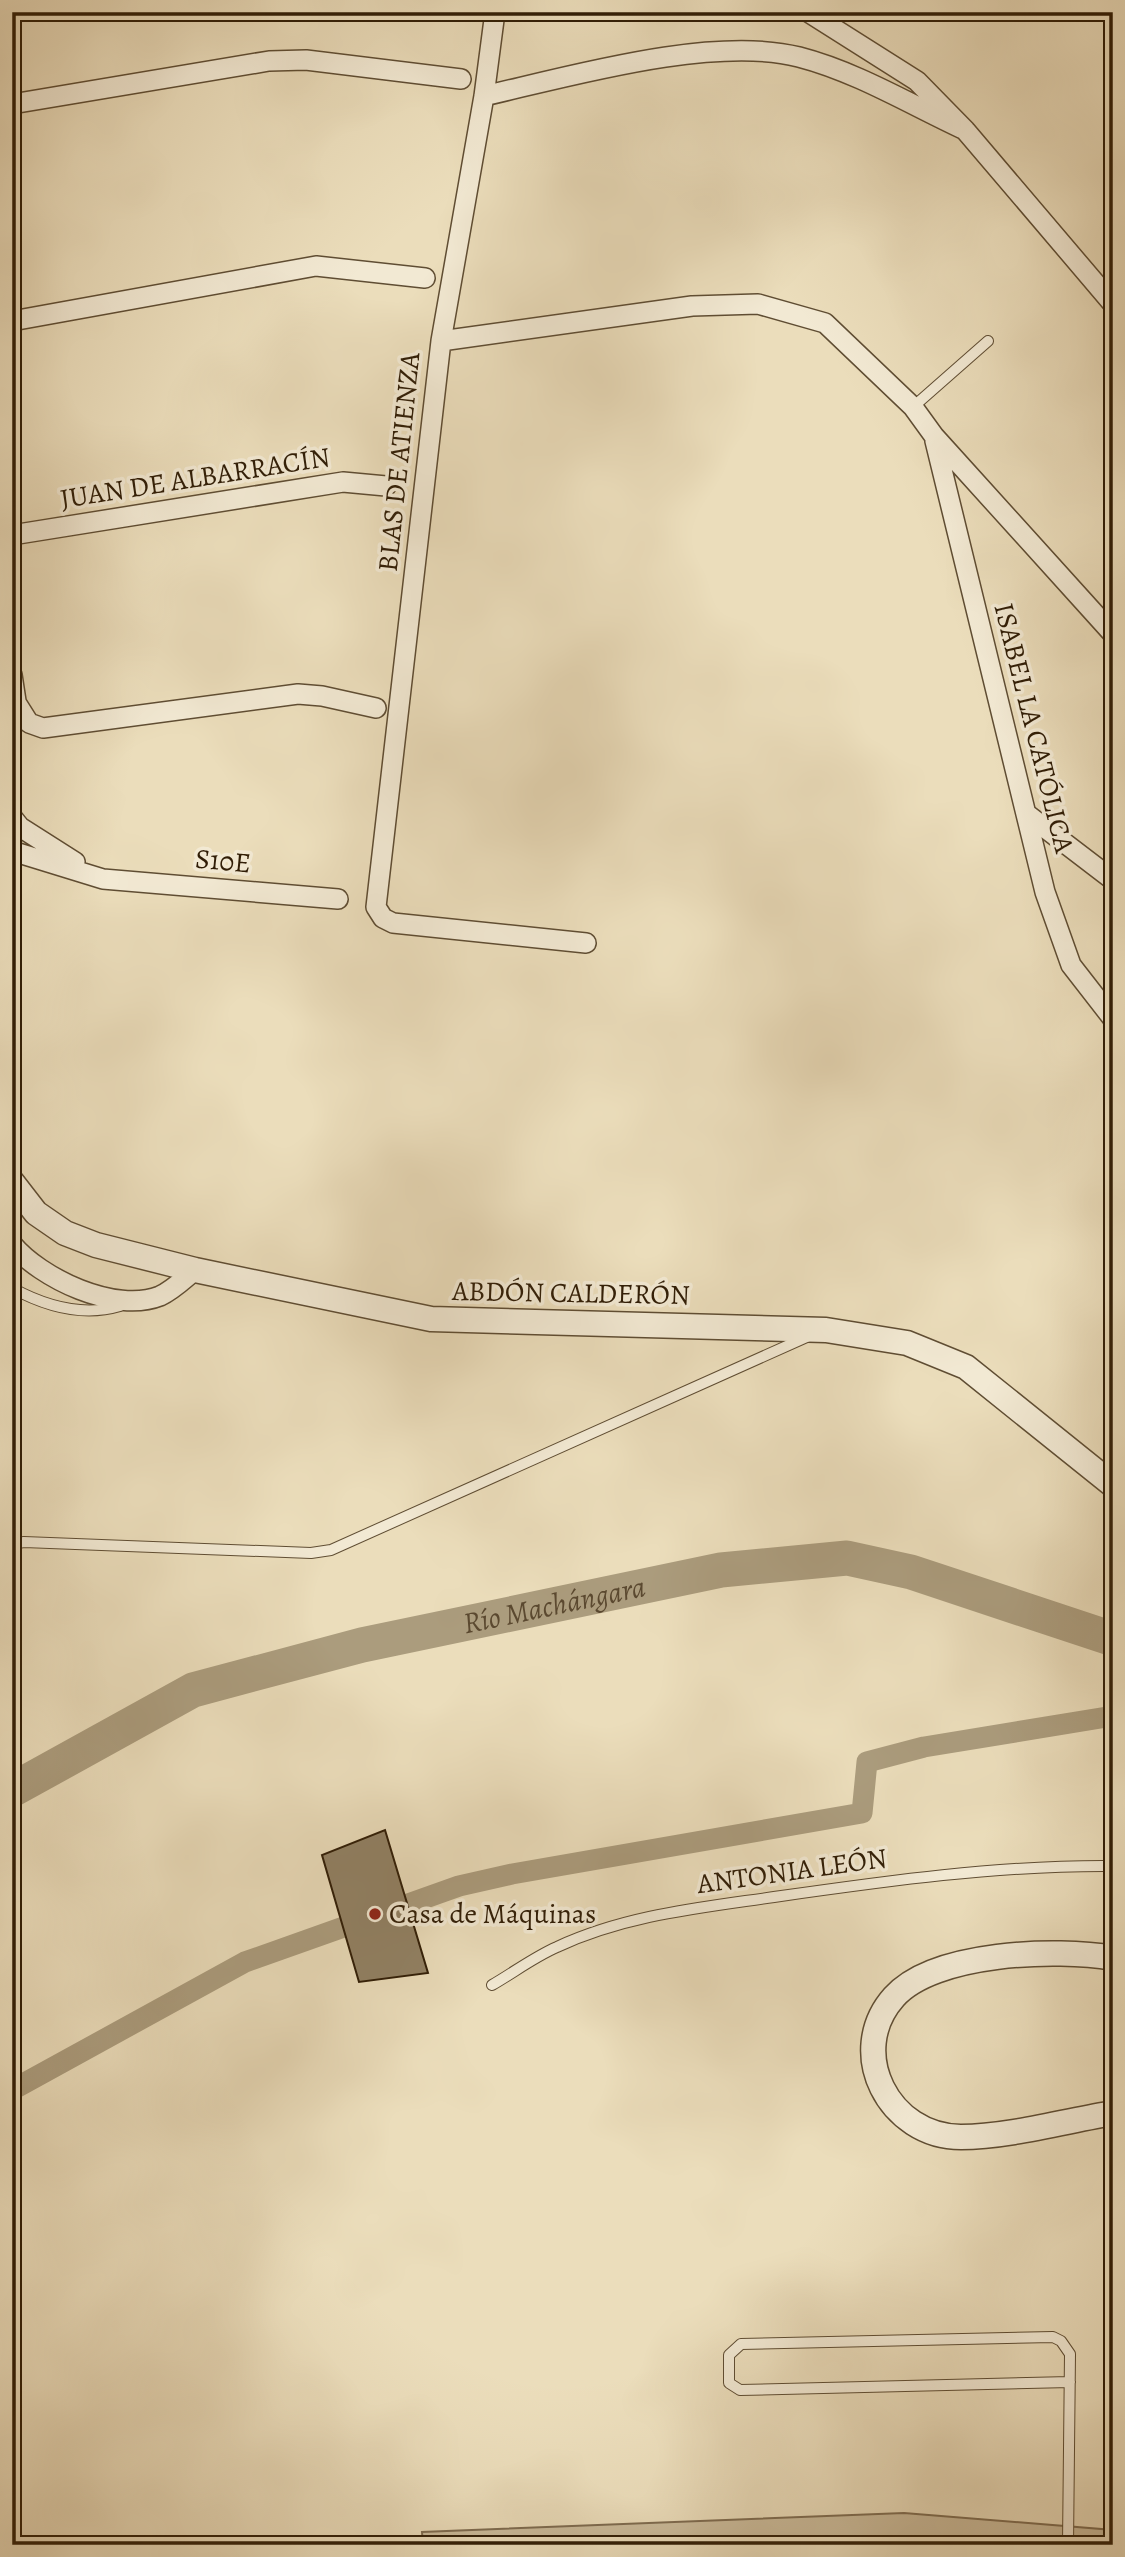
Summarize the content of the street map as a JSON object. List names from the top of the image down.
{
  "streets": {
    "street": [
      "BLAS DE ATIENZA",
      "JUAN DE ALBARRACÍN",
      "ISABEL LA CATÓLICA",
      "S10E",
      "ABDÓN CALDERÓN"
    ],
    "lane": ["ANTONIA LEÓN"]
  },
  "water": ["Río Machángara"],
  "places": ["Casa de Máquinas"]
}
